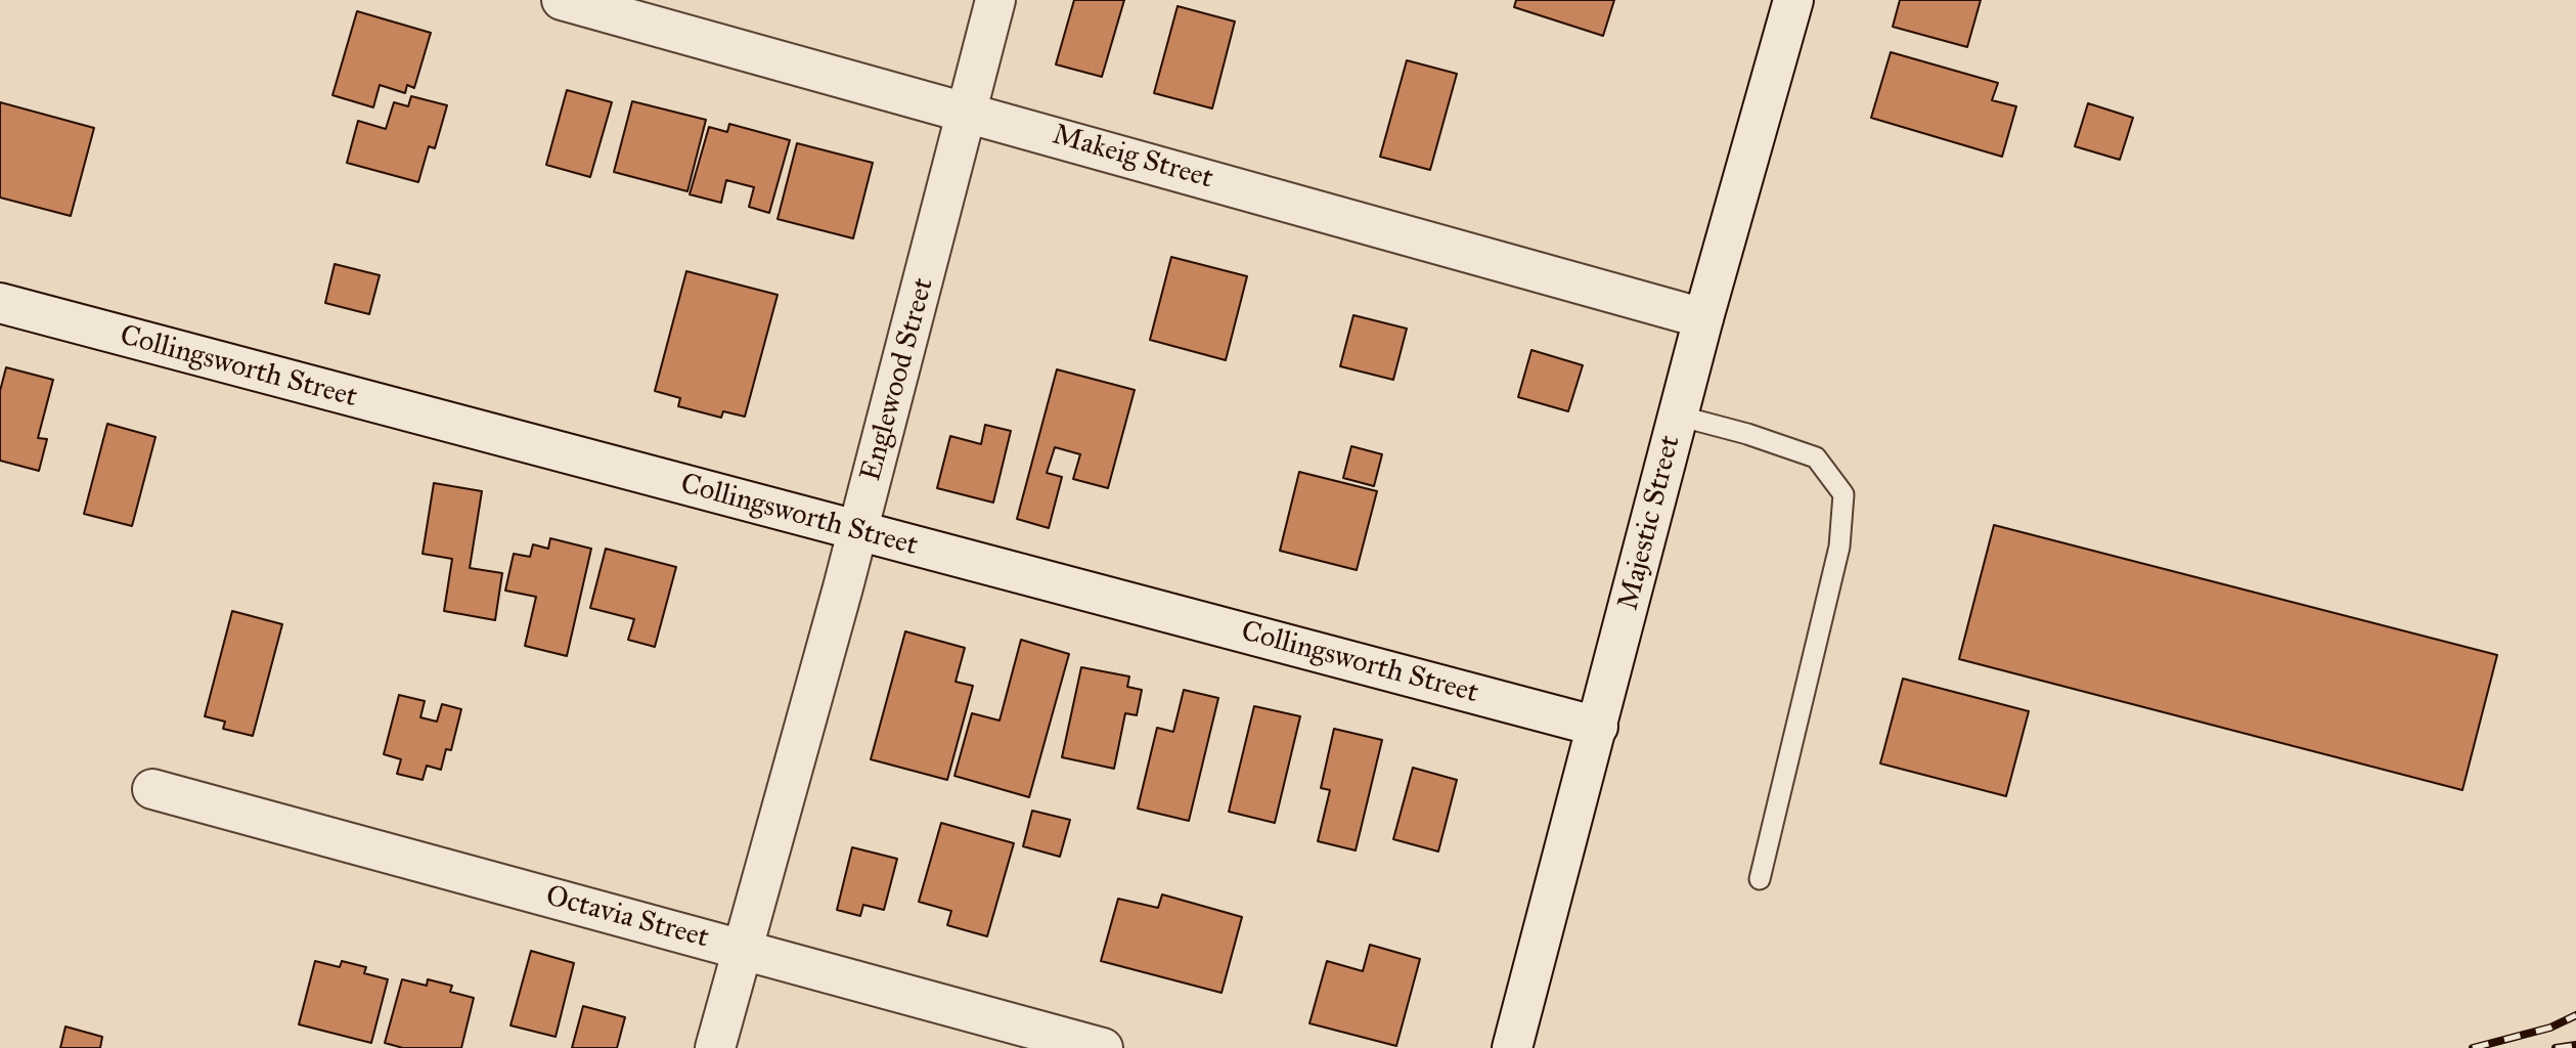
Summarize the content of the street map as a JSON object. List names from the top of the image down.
{
  "streets": {
    "street": [
      "Makeig Street",
      "Collingsworth Street",
      "Englewood Street",
      "Majestic Street",
      "Octavia Street"
    ]
  },
  "crossings": [
    ["Makeig Street", "Englewood Street"],
    ["Makeig Street", "Majestic Street"],
    ["Collingsworth Street", "Englewood Street"],
    ["Collingsworth Street", "Majestic Street"],
    ["Englewood Street", "Octavia Street"]
  ]
}
